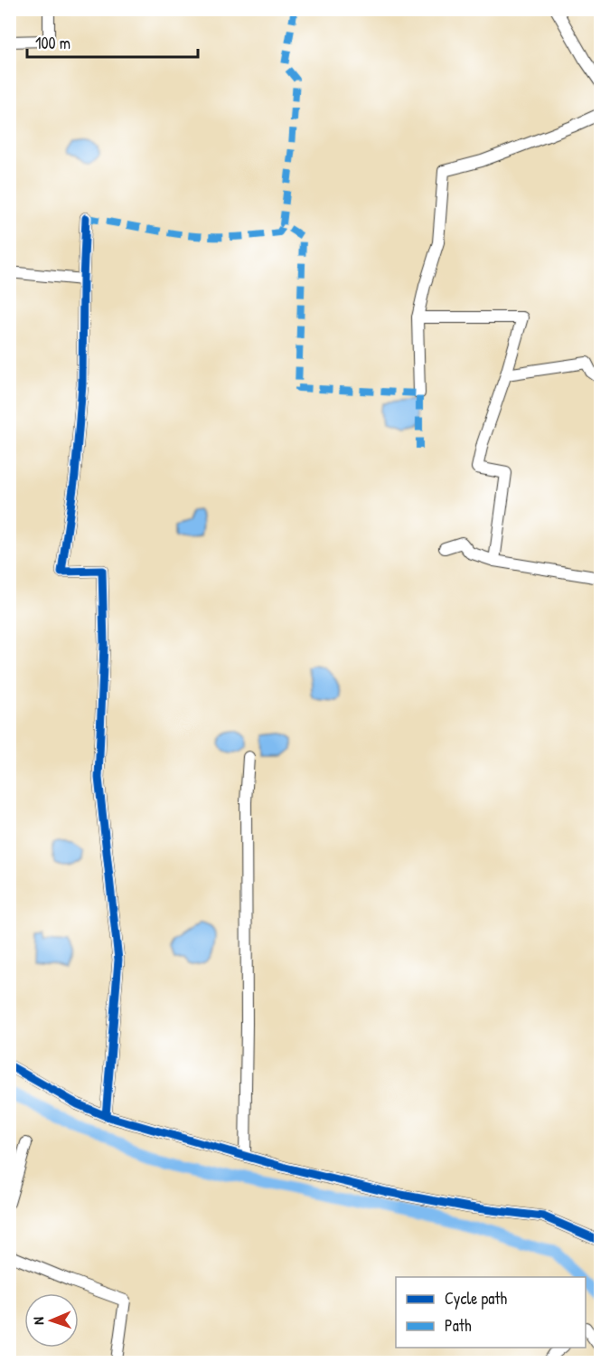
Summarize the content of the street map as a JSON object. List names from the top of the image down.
{
  "legend": ["Cycle path", "Path"],
  "scale_bar": "100 m",
  "north": "left"
}
